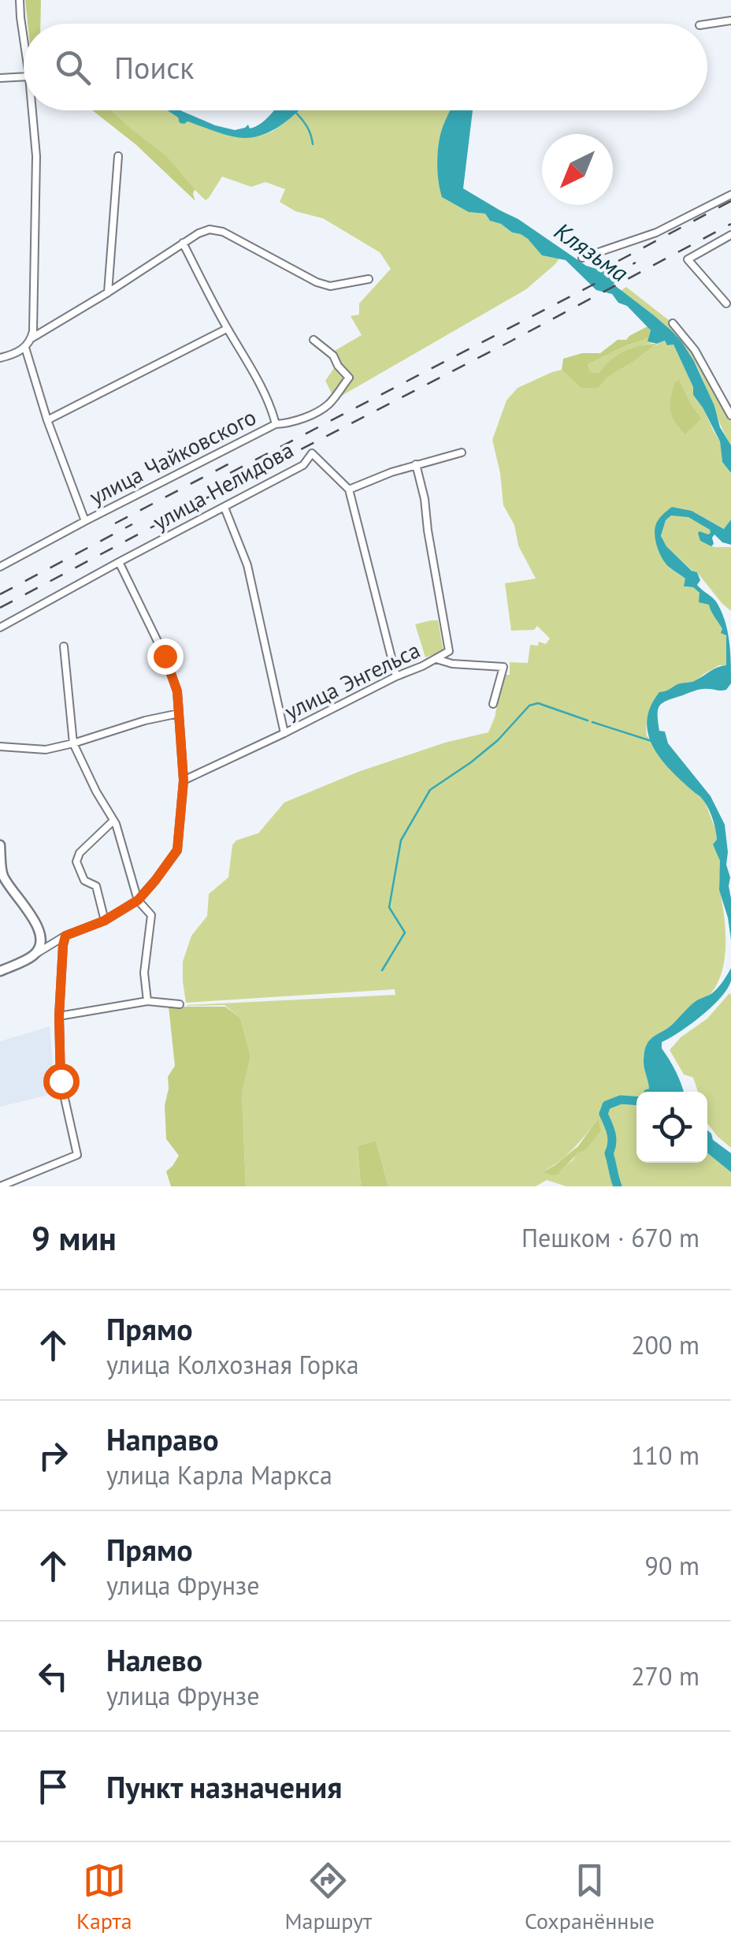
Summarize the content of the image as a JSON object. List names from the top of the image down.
{
  "streets": {
    "street": ["улица Чайковского", "улица Нелидова", "улица Энгельса"]
  },
  "water": ["Клязьма"],
  "north": "bottom left",
  "page": {
    "search": "Поиск",
    "heading": ["9 мин", "Пешком · 670 m"],
    "list": [
      ["Прямо", "улица Колхозная Горка", "200 m"],
      ["Направо", "улица Карла Маркса", "110 m"],
      ["Прямо", "улица Фрунзе", "90 m"],
      ["Налево", "улица Фрунзе", "270 m"],
      "Пункт назначения"
    ],
    "nav": ["Карта", "Маршрут", "Сохранённые"]
  }
}
